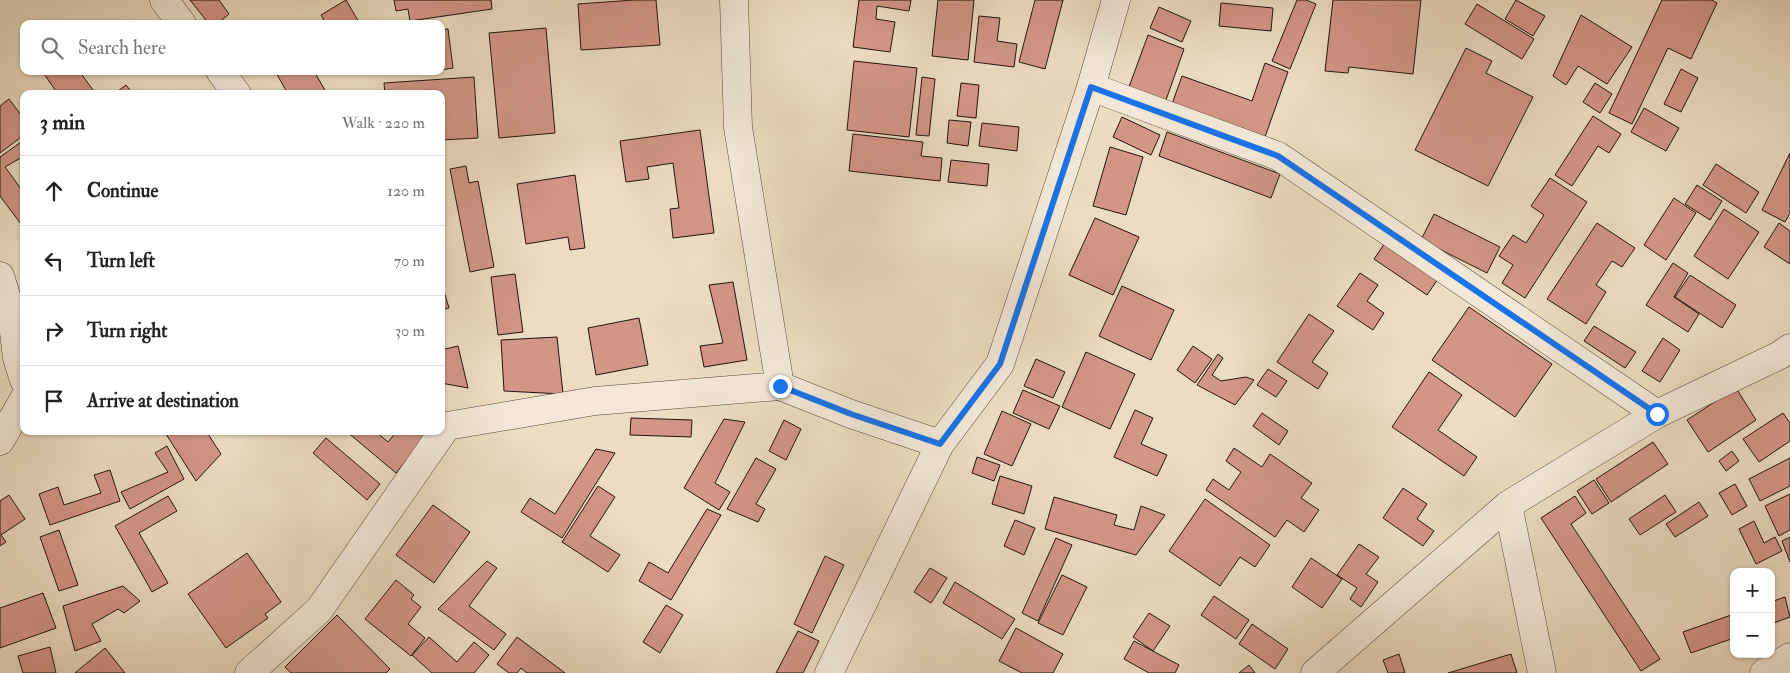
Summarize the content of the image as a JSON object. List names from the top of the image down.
{
  "page": {
    "search": "Search here",
    "heading": ["3 min", "Walk · 220 m"],
    "list": [
      ["Continue", "120 m"],
      ["Turn left", "70 m"],
      ["Turn right", "30 m"],
      "Arrive at destination"
    ],
    "map_buttons": ["+", "−"]
  }
}
